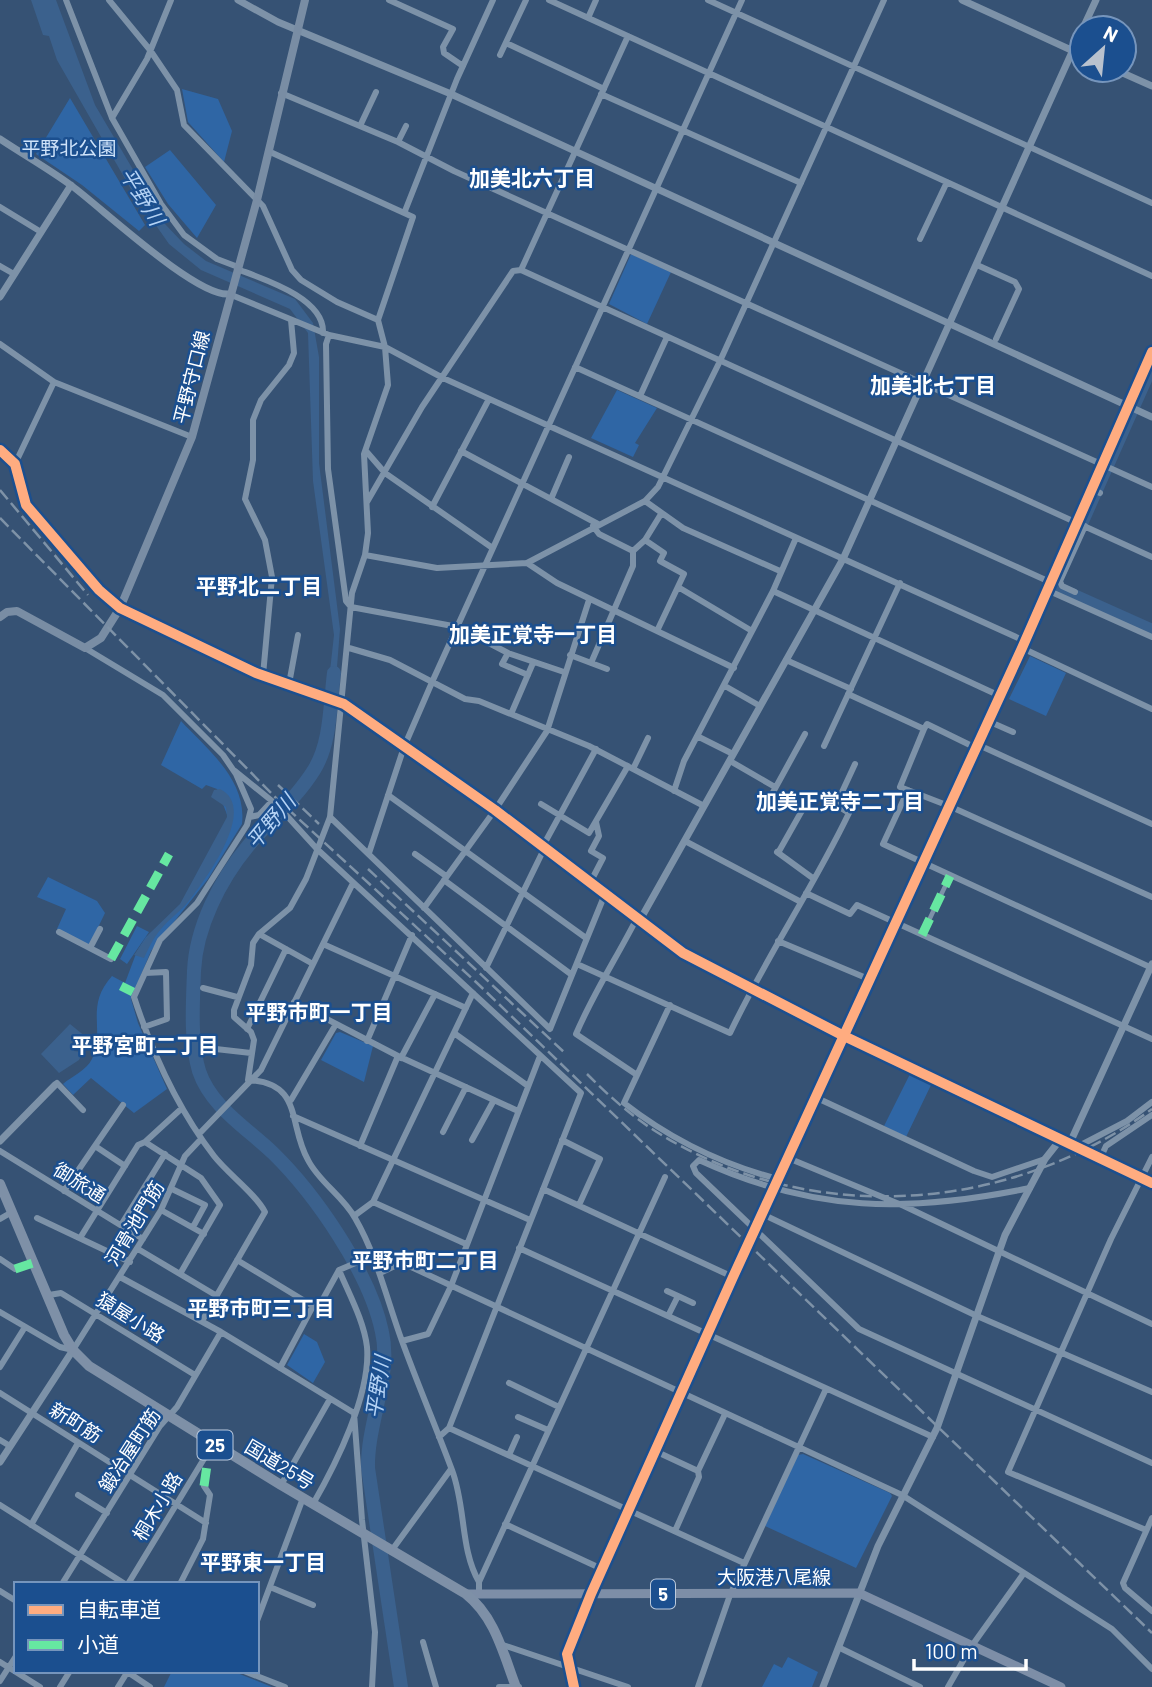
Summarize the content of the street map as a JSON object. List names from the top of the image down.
{
  "streets": {
    "highway": ["25", "国道25号"],
    "main road": ["平野守口線", "大阪港八尾線", "5"],
    "street": [
      "御旅通",
      "河骨池門筋",
      "猿屋小路",
      "新町筋",
      "鍛冶屋町筋",
      "桐木小路"
    ]
  },
  "crossings": [
    ["御旅通", "河骨池門筋"],
    ["河骨池門筋", "猿屋小路"],
    ["河骨池門筋", "国道25号"],
    ["猿屋小路", "鍛冶屋町筋"],
    ["猿屋小路", "国道25号"],
    ["新町筋", "鍛冶屋町筋"],
    ["新町筋", "桐木小路"],
    ["鍛冶屋町筋", "国道25号"],
    ["国道25号", "桐木小路"],
    ["国道25号", "大阪港八尾線"]
  ],
  "districts": [
    "加美北六丁目",
    "加美北七丁目",
    "平野北二丁目",
    "加美正覚寺一丁目",
    "加美正覚寺二丁目",
    "平野市町一丁目",
    "平野宮町二丁目",
    "平野市町二丁目",
    "平野市町三丁目",
    "平野東一丁目"
  ],
  "water": ["平野川"],
  "parks": ["平野北公園"],
  "legend": ["自転車道", "小道"],
  "scale_bar": "100 m",
  "north": "top right"
}
